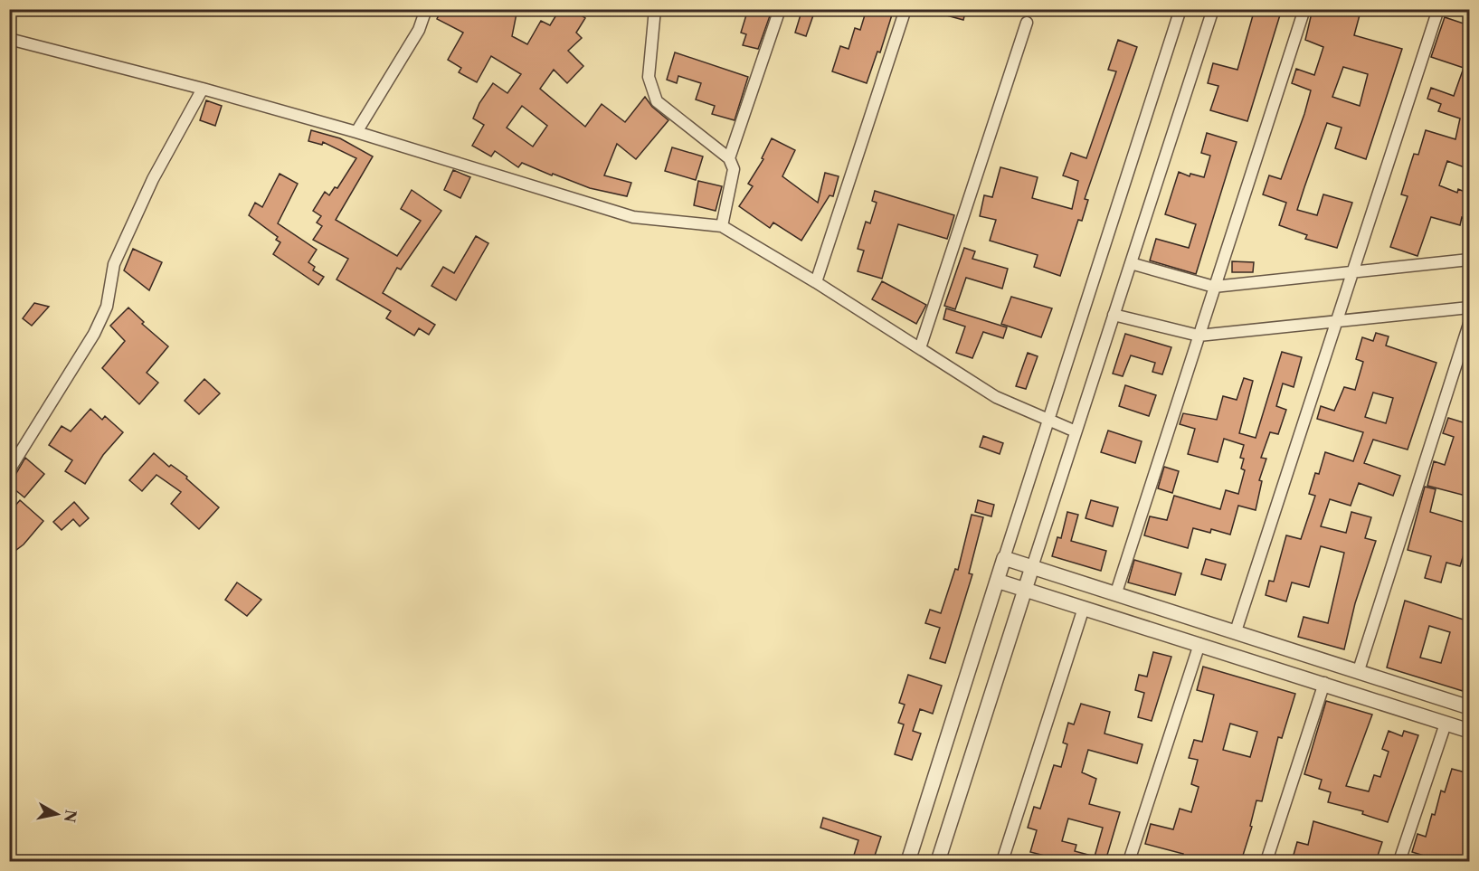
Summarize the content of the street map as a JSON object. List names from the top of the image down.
{
  "north": "right"
}
